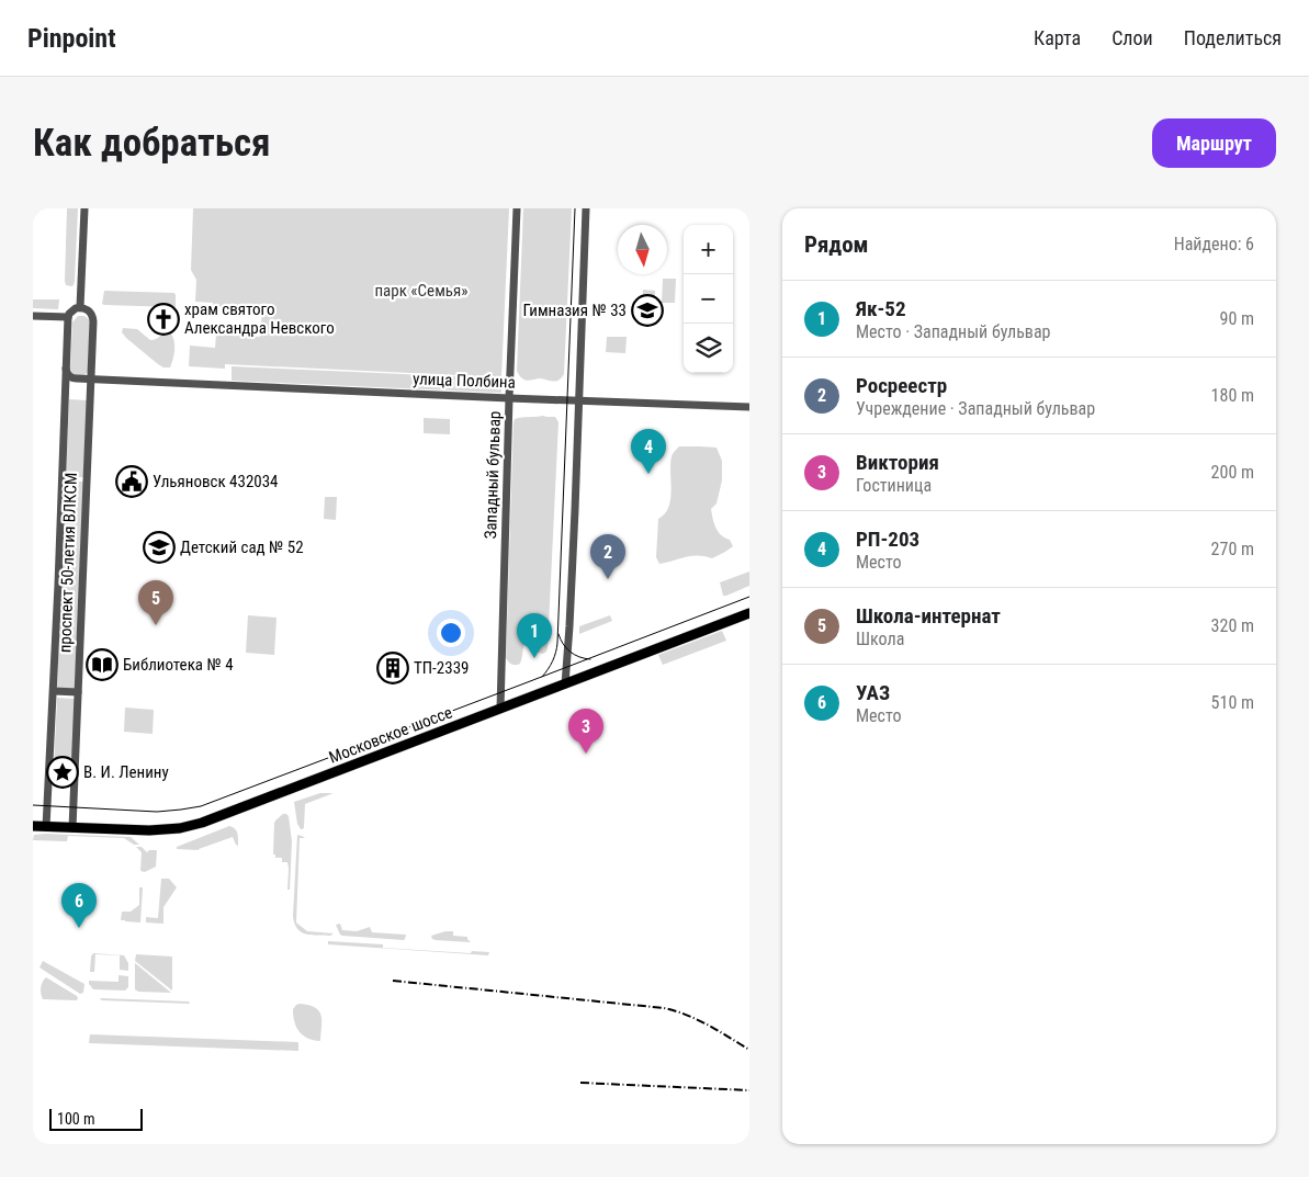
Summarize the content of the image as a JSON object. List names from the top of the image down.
{
  "streets": {
    "main road": ["Московское шоссе"],
    "street": ["улица Полбина", "Западный бульвар", "проспект 50-летия ВЛКСМ"]
  },
  "crossings": [
    ["улица Полбина", "Западный бульвар"],
    ["улица Полбина", "проспект 50-летия ВЛКСМ"],
    ["Западный бульвар", "Московское шоссе"],
    ["проспект 50-летия ВЛКСМ", "Московское шоссе"]
  ],
  "parks": ["парк «Семья»"],
  "places": {
    "school or university": ["Гимназия № 33", "Детский сад № 52"],
    "church": ["храм святого Александра Невского"],
    "public building": ["Ульяновск 432034"],
    "library": ["Библиотека № 4"],
    "building": ["ТП-2339"],
    "place": ["В. И. Ленину"]
  },
  "scale_bar": "100 m",
  "north": "bottom",
  "page": {
    "header": "Pinpoint",
    "nav": ["Карта", "Слои", "Поделиться"],
    "buttons": "Маршрут",
    "title": "Как добраться",
    "heading": ["Рядом", "Найдено: 6"],
    "map_buttons": ["+", "−"],
    "list": [
      {
        "mark": "1",
        "name": "Як-52",
        "note": "Место · Западный бульвар",
        "value": "90 m"
      },
      {
        "mark": "2",
        "name": "Росреестр",
        "note": "Учреждение · Западный бульвар",
        "value": "180 m"
      },
      {
        "mark": "3",
        "name": "Виктория",
        "note": "Гостиница",
        "value": "200 m"
      },
      {
        "mark": "4",
        "name": "РП-203",
        "note": "Место",
        "value": "270 m"
      },
      {
        "mark": "5",
        "name": "Школа-интернат",
        "note": "Школа",
        "value": "320 m"
      },
      {
        "mark": "6",
        "name": "УАЗ",
        "note": "Место",
        "value": "510 m"
      }
    ],
    "pins": [
      "4",
      "2",
      "5",
      "1",
      "3",
      "6"
    ],
    "scale": "100 m"
  }
}
